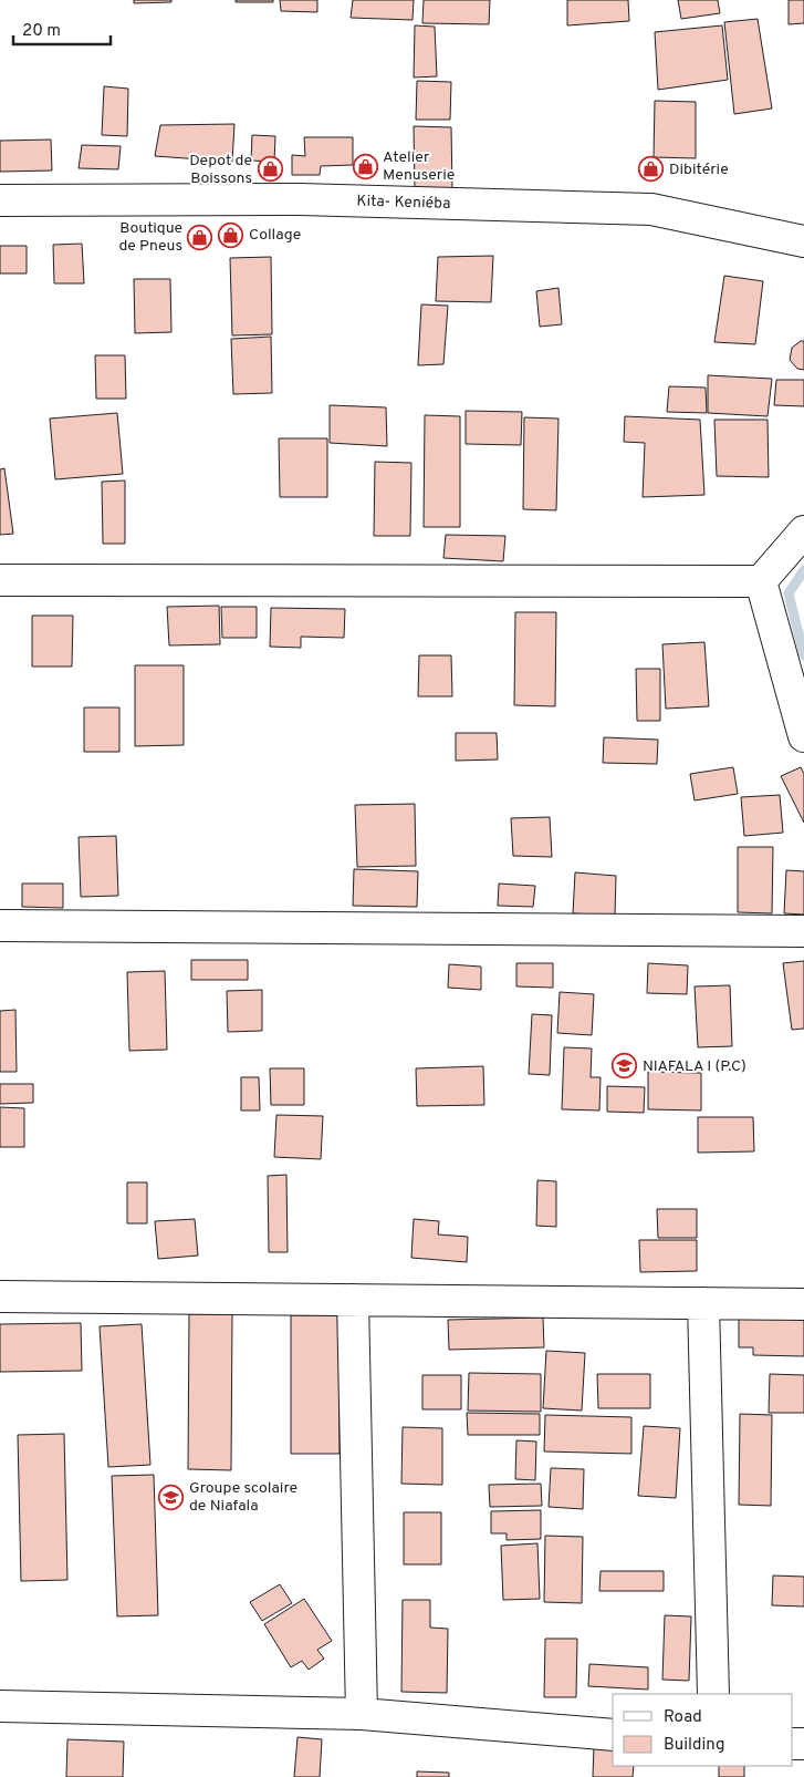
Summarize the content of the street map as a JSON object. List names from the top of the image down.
{
  "streets": {
    "street": ["Kita- Keniéba"]
  },
  "places": {
    "shop": [
      "Atelier Menuserie",
      "Depot de Boissons",
      "Dibitérie",
      "Collage",
      "Boutique de Pneus"
    ],
    "school or university": ["NIAFALA I (P.C)", "Groupe scolaire de Niafala"]
  },
  "legend": ["Road", "Building"],
  "scale_bar": "20 m"
}
